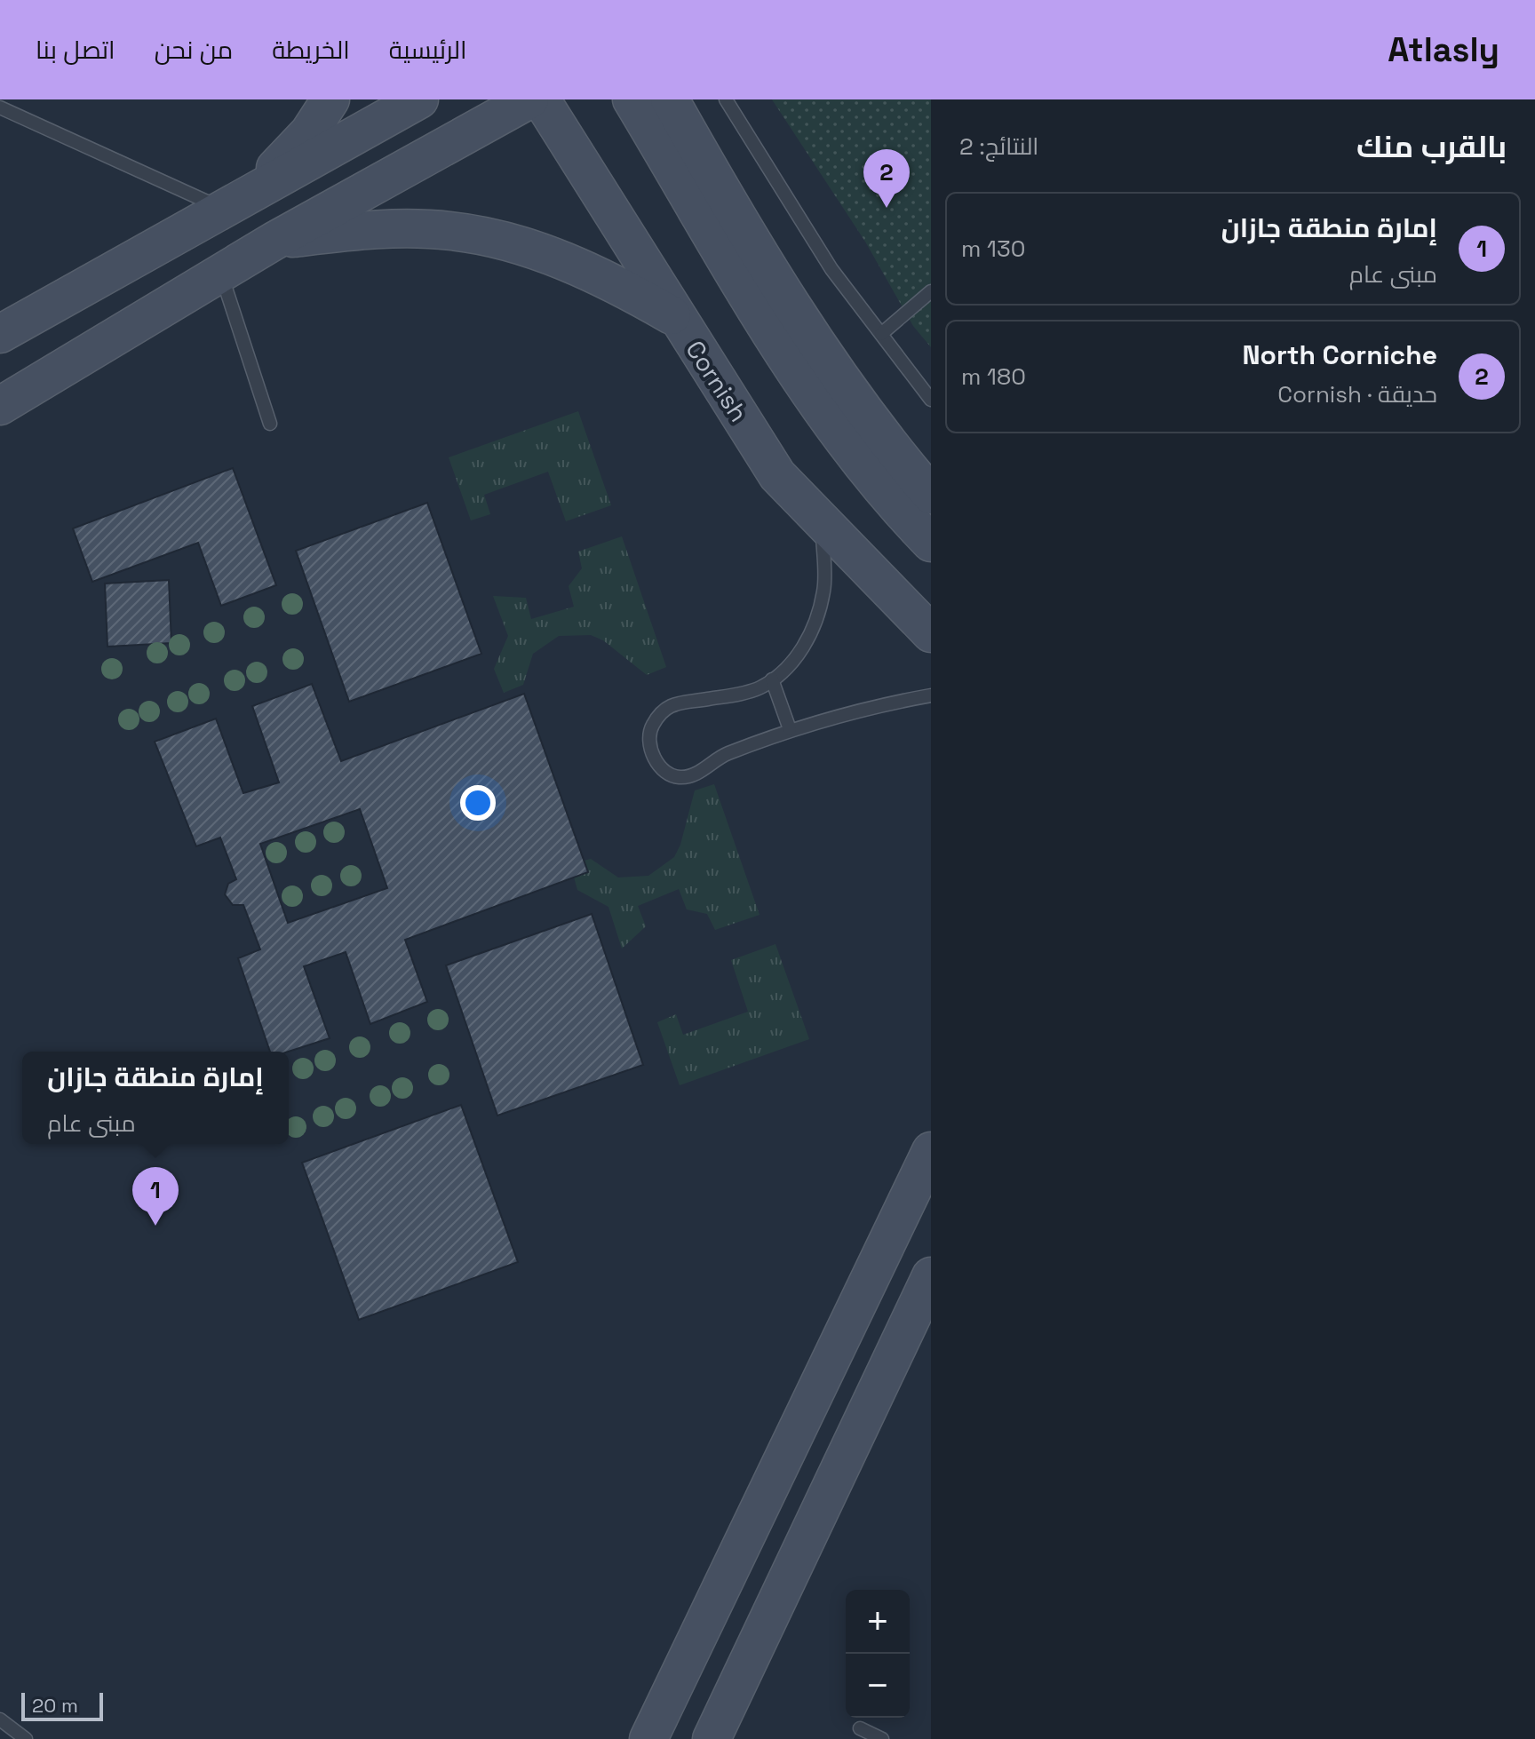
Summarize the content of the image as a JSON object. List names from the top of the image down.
{
  "streets": {
    "main road": ["Cornish"]
  },
  "scale_bar": "20 m",
  "page": {
    "header": "Atlasly",
    "nav": [
      "الرئيسية",
      "الخريطة",
      "من نحن",
      "اتصل بنا"
    ],
    "heading": ["بالقرب منك", "النتائج: 2"],
    "pins": ["2", "1"],
    "list": [
      {
        "mark": "1",
        "name": "إمارة منطقة جازان",
        "note": "مبنى عام",
        "value": "130 m"
      },
      {
        "mark": "2",
        "name": "North Corniche",
        "note": "حديقة · Cornish",
        "value": "180 m"
      }
    ],
    "popup": ["إمارة منطقة جازان", "مبنى عام"],
    "map_buttons": ["+", "−"],
    "scale": "20 m"
  }
}
